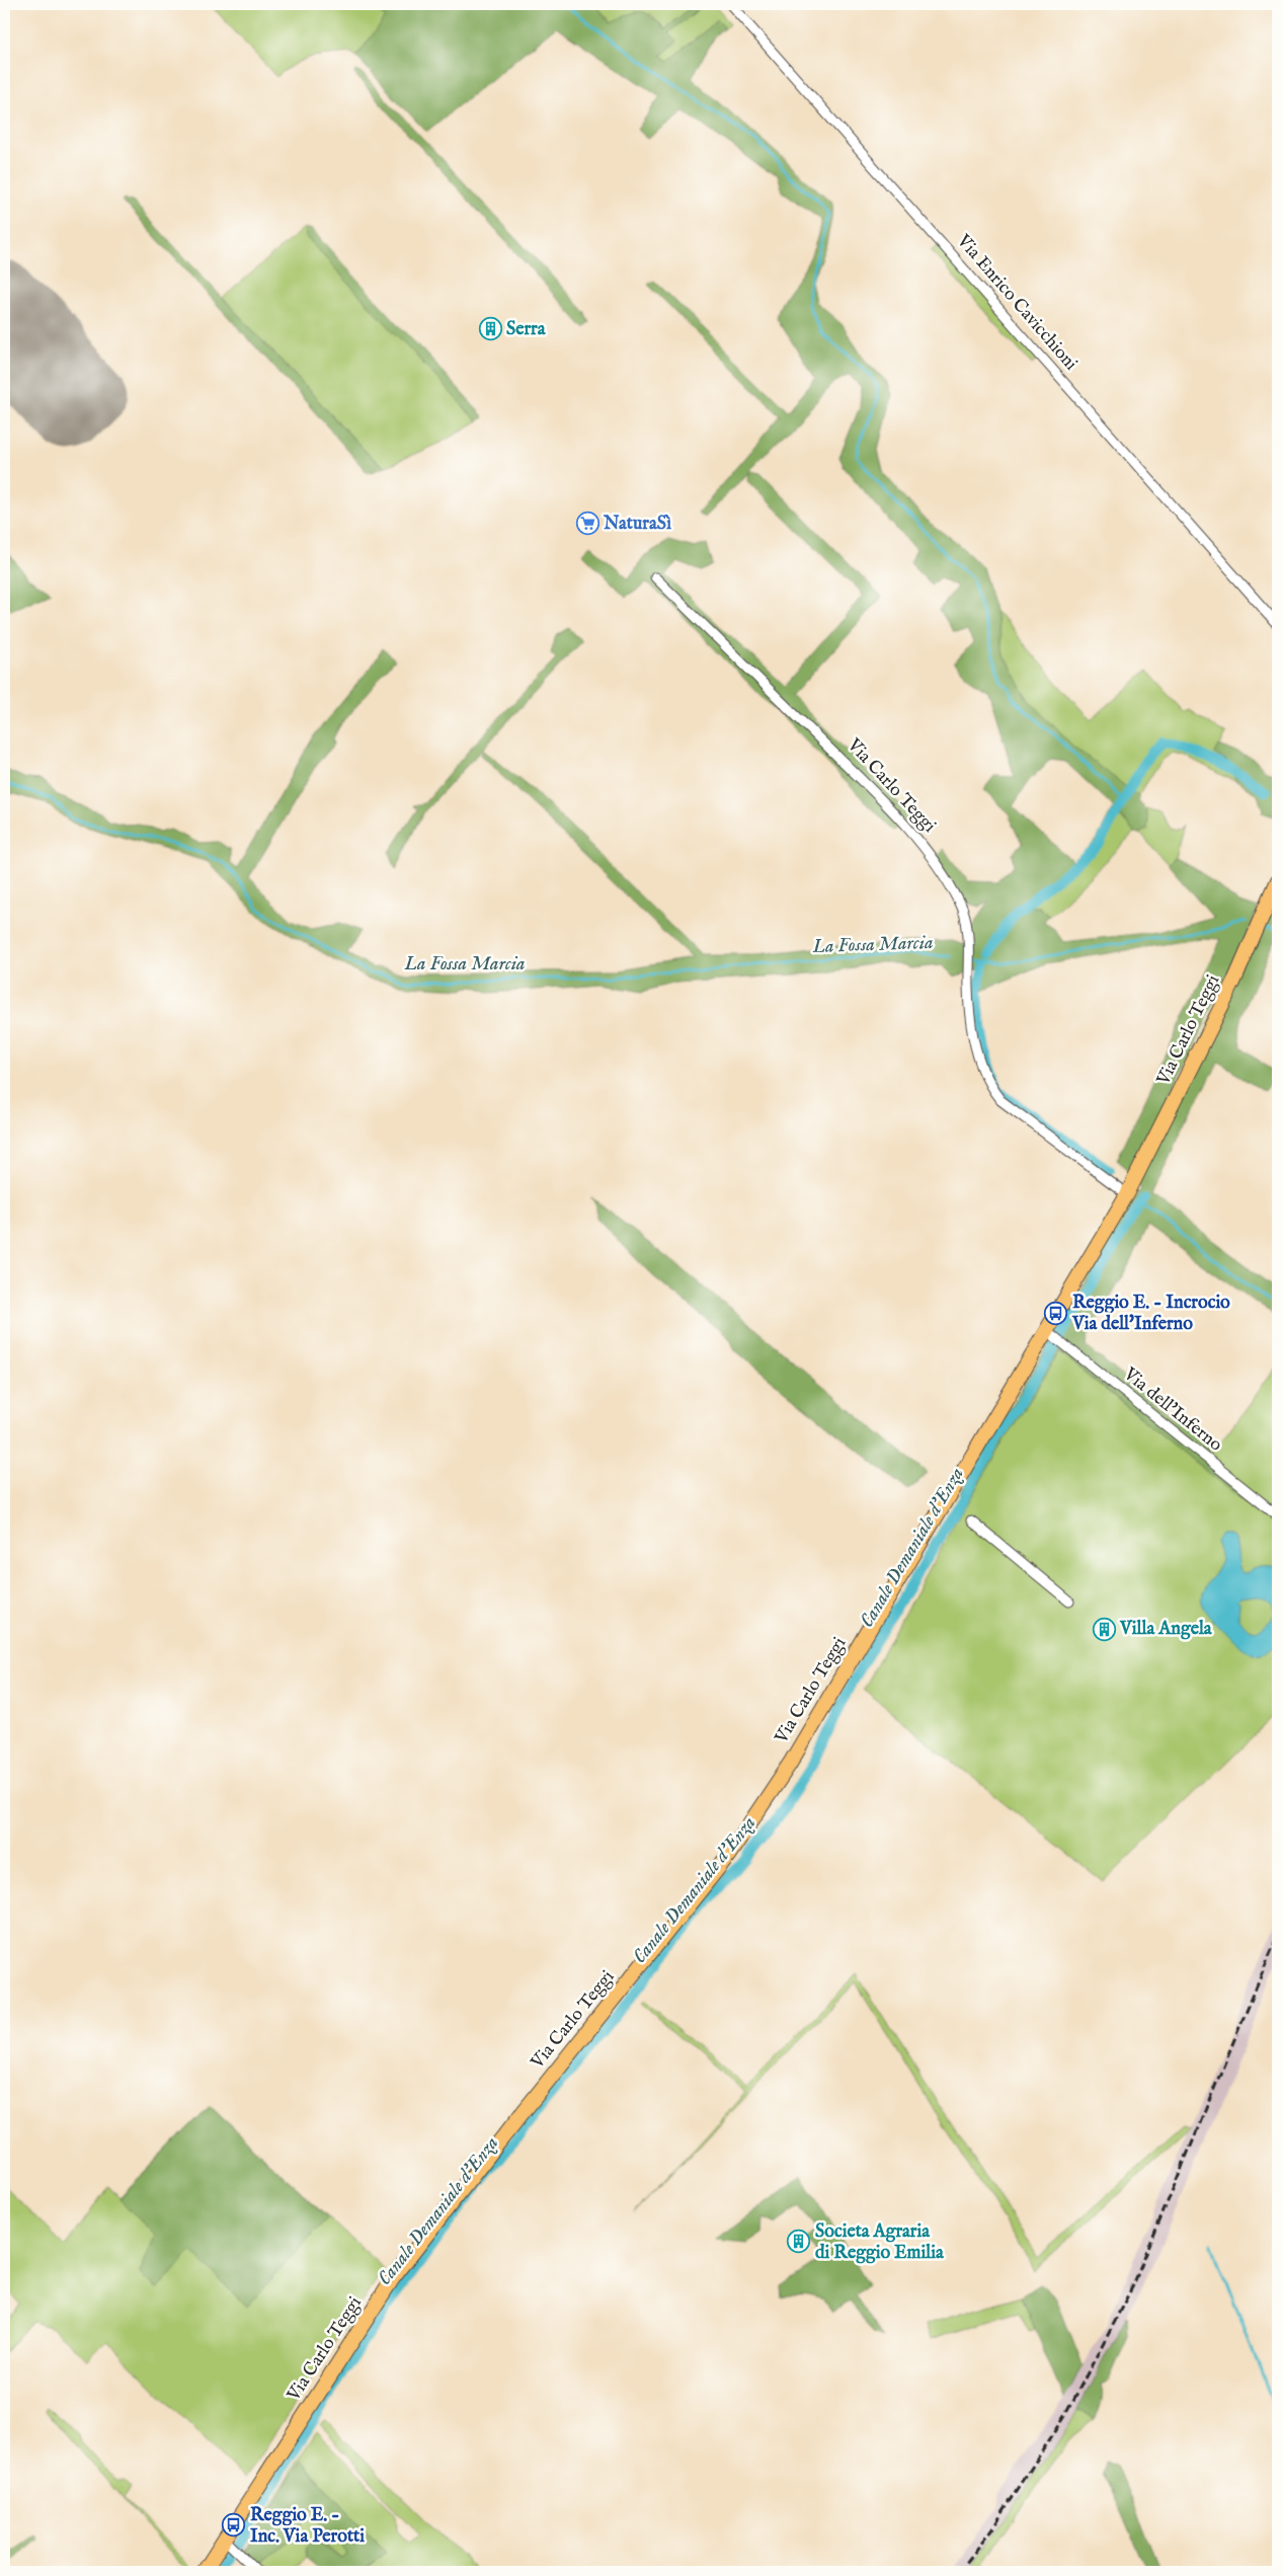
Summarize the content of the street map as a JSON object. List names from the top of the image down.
{
  "streets": {
    "main road": ["Via Carlo Teggi"],
    "street": ["Via Enrico Cavicchioni", "Via dell'Inferno"]
  },
  "crossings": [
    ["Via Carlo Teggi", "Via dell'Inferno"]
  ],
  "water": ["La Fossa Marcia", "Canale Demaniale d'Enza"],
  "places": {
    "building": ["Serra", "Villa Angela", "Societa Agraria di Reggio Emilia"],
    "supermarket": ["NaturaSì"],
    "bus stop": ["Reggio E. - Incrocio Via dell'Inferno", "Reggio E. - Inc. Via Perotti"]
  }
}
